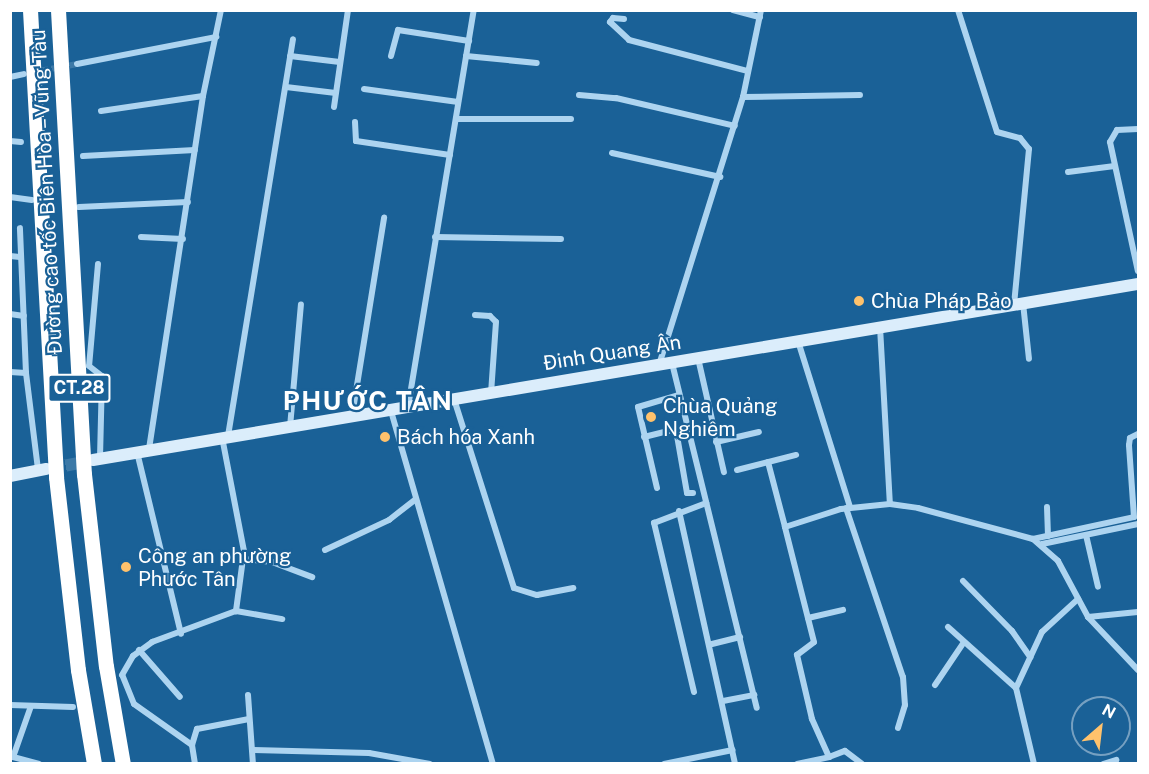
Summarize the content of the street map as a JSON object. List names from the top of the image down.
{
  "streets": {
    "highway": ["Đường cao tốc Biên Hòa – Vũng Tàu", "CT.28"],
    "street": ["Đinh Quang Ân"]
  },
  "districts": ["PHƯỚC TÂN"],
  "places": [
    "Chùa Pháp Bảo",
    "Chùa Quảng Nghiêm",
    "Bách hóa Xanh",
    "Công an phường Phước Tân"
  ],
  "north": "top right"
}
